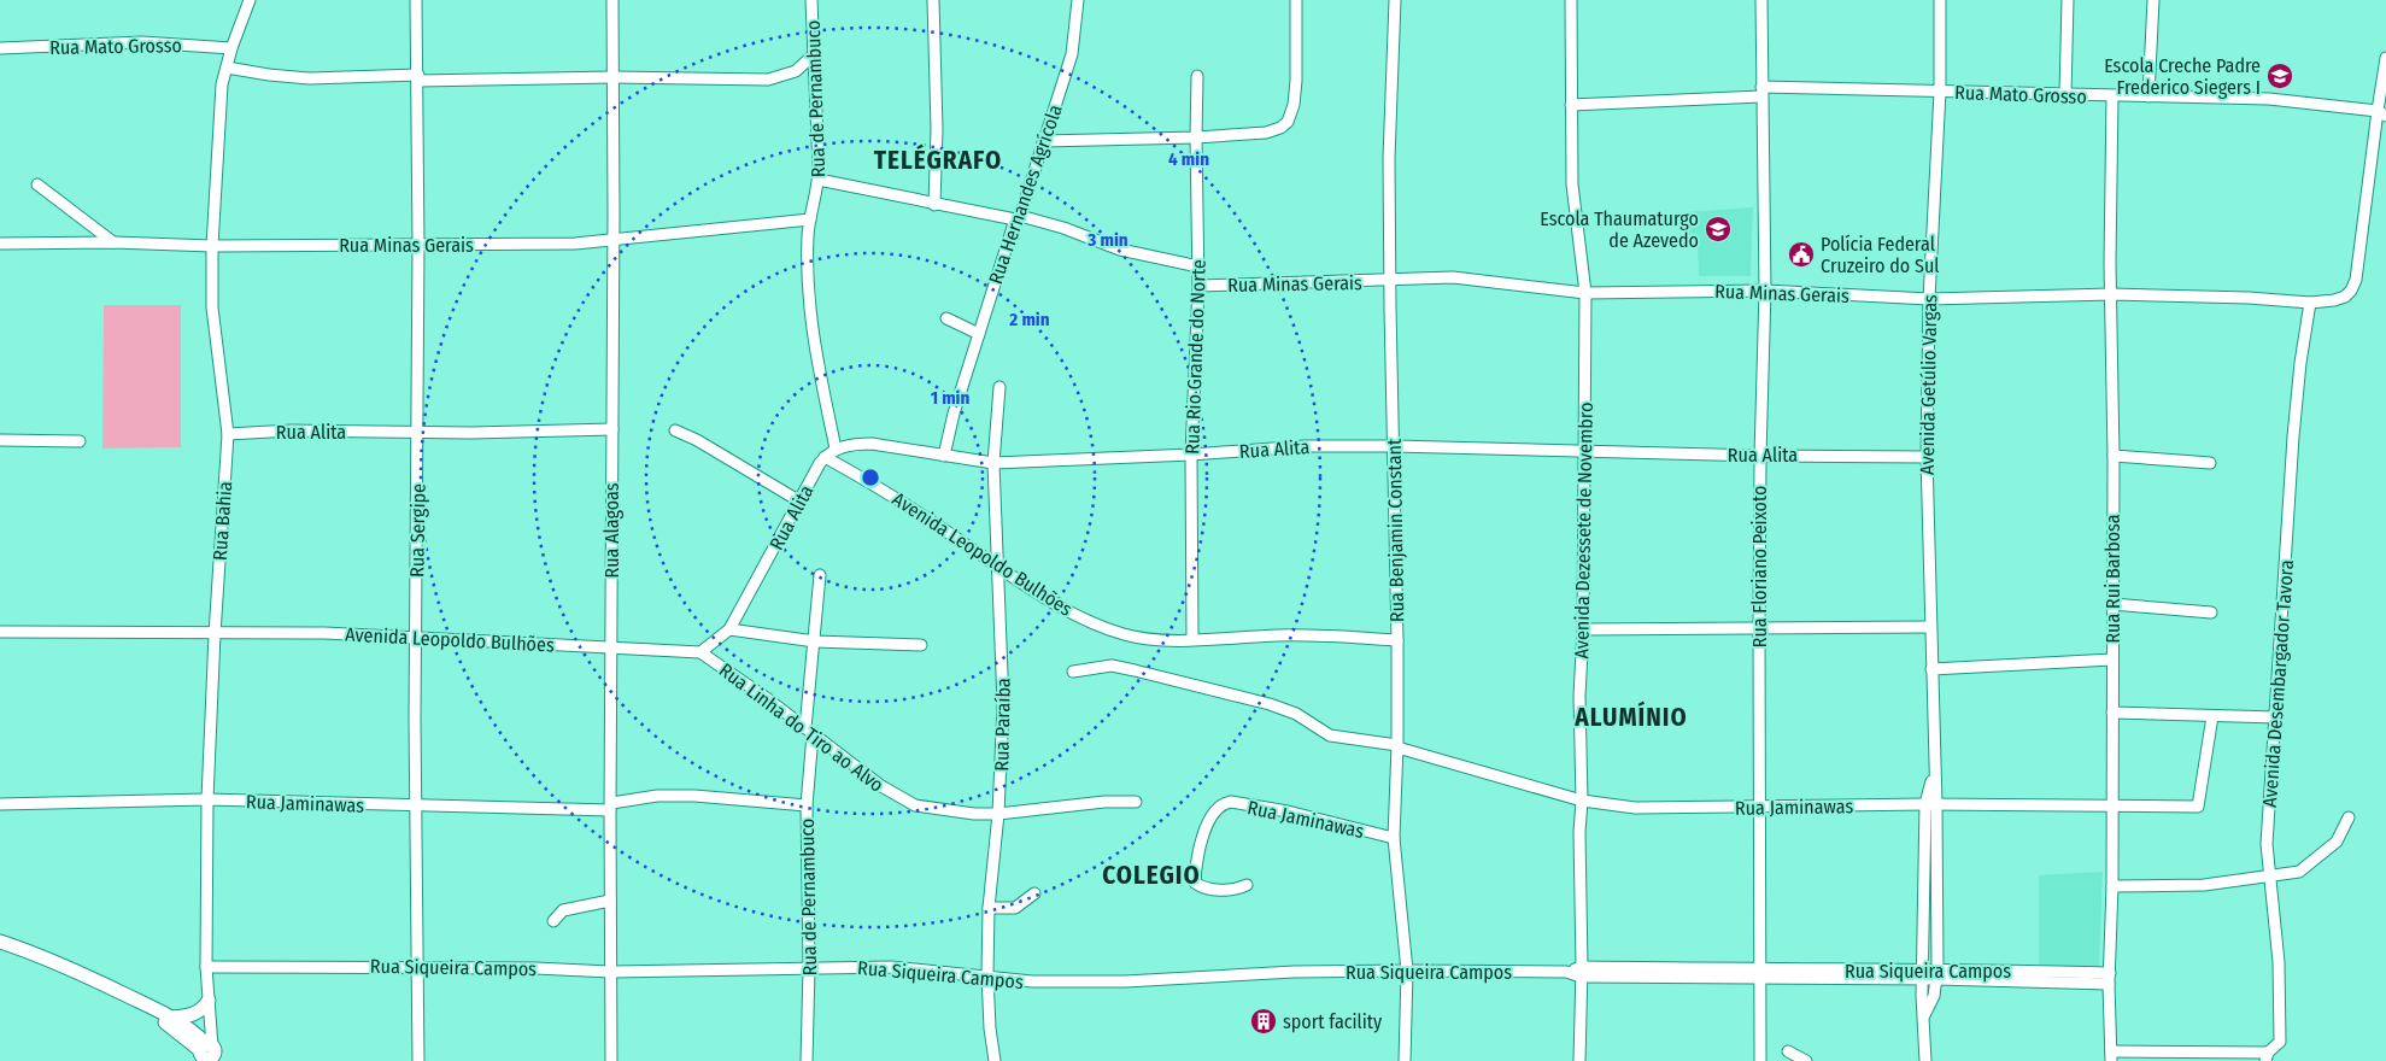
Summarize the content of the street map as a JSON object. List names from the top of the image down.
{
  "streets": {
    "street": [
      "Rua Mato Grosso",
      "Rua de Pernambuco",
      "Rua Hernandes Agrícola",
      "Rua Minas Gerais",
      "Rua Rio Grande do Norte",
      "Avenida Getúlio Vargas",
      "Rua Alita",
      "Rua Bahia",
      "Rua Sergipe",
      "Rua Alagoas",
      "Rua Benjamin Constant",
      "Avenida Dezessete de Novembro",
      "Avenida Leopoldo Bulhões",
      "Rua Floriano Peixoto",
      "Rua Rui Barbosa",
      "Avenida Desembargador Tavora",
      "Rua Paraíba",
      "Rua Linha do Tiro ao Alvo",
      "Rua Jaminawas",
      "Rua Siqueira Campos"
    ]
  },
  "crossings": [
    ["Rua Mato Grosso", "Rua Minas Gerais"],
    ["Rua Mato Grosso", "Avenida Getúlio Vargas"],
    ["Rua Mato Grosso", "Rua Bahia"],
    ["Rua Mato Grosso", "Avenida Dezessete de Novembro"],
    ["Rua Mato Grosso", "Rua Floriano Peixoto"],
    ["Rua Mato Grosso", "Rua Rui Barbosa"],
    ["Rua de Pernambuco", "Rua Minas Gerais"],
    ["Rua de Pernambuco", "Rua Alita"],
    ["Rua de Pernambuco", "Rua Linha do Tiro ao Alvo"],
    ["Rua de Pernambuco", "Rua Jaminawas"],
    ["Rua de Pernambuco", "Rua Siqueira Campos"],
    ["Rua Hernandes Agrícola", "Rua Alita"],
    ["Rua Minas Gerais", "Rua Rio Grande do Norte"],
    ["Rua Minas Gerais", "Avenida Getúlio Vargas"],
    ["Rua Minas Gerais", "Rua Bahia"],
    ["Rua Minas Gerais", "Rua Sergipe"],
    ["Rua Minas Gerais", "Rua Alagoas"],
    ["Rua Minas Gerais", "Rua Benjamin Constant"],
    ["Rua Minas Gerais", "Avenida Dezessete de Novembro"],
    ["Rua Minas Gerais", "Rua Floriano Peixoto"],
    ["Rua Minas Gerais", "Rua Rui Barbosa"],
    ["Rua Minas Gerais", "Avenida Desembargador Tavora"],
    ["Rua Rio Grande do Norte", "Rua Alita"],
    ["Rua Rio Grande do Norte", "Avenida Leopoldo Bulhões"],
    ["Avenida Getúlio Vargas", "Rua Alita"],
    ["Avenida Getúlio Vargas", "Rua Jaminawas"],
    ["Avenida Getúlio Vargas", "Rua Siqueira Campos"],
    ["Rua Alita", "Rua Bahia"],
    ["Rua Alita", "Rua Sergipe"],
    ["Rua Alita", "Rua Alagoas"],
    ["Rua Alita", "Rua Benjamin Constant"],
    ["Rua Alita", "Avenida Dezessete de Novembro"],
    ["Rua Alita", "Avenida Leopoldo Bulhões"],
    ["Rua Alita", "Rua Floriano Peixoto"],
    ["Rua Alita", "Rua Paraíba"],
    ["Rua Bahia", "Avenida Leopoldo Bulhões"],
    ["Rua Bahia", "Rua Jaminawas"],
    ["Rua Bahia", "Rua Siqueira Campos"],
    ["Rua Sergipe", "Avenida Leopoldo Bulhões"],
    ["Rua Sergipe", "Rua Jaminawas"],
    ["Rua Sergipe", "Rua Siqueira Campos"],
    ["Rua Alagoas", "Avenida Leopoldo Bulhões"],
    ["Rua Alagoas", "Rua Jaminawas"],
    ["Rua Alagoas", "Rua Siqueira Campos"],
    ["Rua Benjamin Constant", "Avenida Leopoldo Bulhões"],
    ["Rua Benjamin Constant", "Rua Jaminawas"],
    ["Rua Benjamin Constant", "Rua Siqueira Campos"],
    ["Avenida Dezessete de Novembro", "Rua Jaminawas"],
    ["Avenida Dezessete de Novembro", "Rua Siqueira Campos"],
    ["Avenida Leopoldo Bulhões", "Rua Paraíba"],
    ["Avenida Leopoldo Bulhões", "Rua Linha do Tiro ao Alvo"],
    ["Rua Floriano Peixoto", "Rua Jaminawas"],
    ["Rua Floriano Peixoto", "Rua Siqueira Campos"],
    ["Rua Rui Barbosa", "Rua Jaminawas"],
    ["Rua Rui Barbosa", "Rua Siqueira Campos"],
    ["Rua Paraíba", "Rua Linha do Tiro ao Alvo"],
    ["Rua Paraíba", "Rua Siqueira Campos"]
  ],
  "districts": ["TELÉGRAFO", "ALUMÍNIO", "COLEGIO"],
  "places": {
    "school or university": ["Escola Creche Padre Frederico Siegers I", "Escola Thaumaturgo de Azevedo"],
    "public building": ["Polícia Federal Cruzeiro do Sul"],
    "building": ["sport facility"]
  },
  "rings": [
    "4 min",
    "3 min",
    "2 min",
    "1 min"
  ]
}
